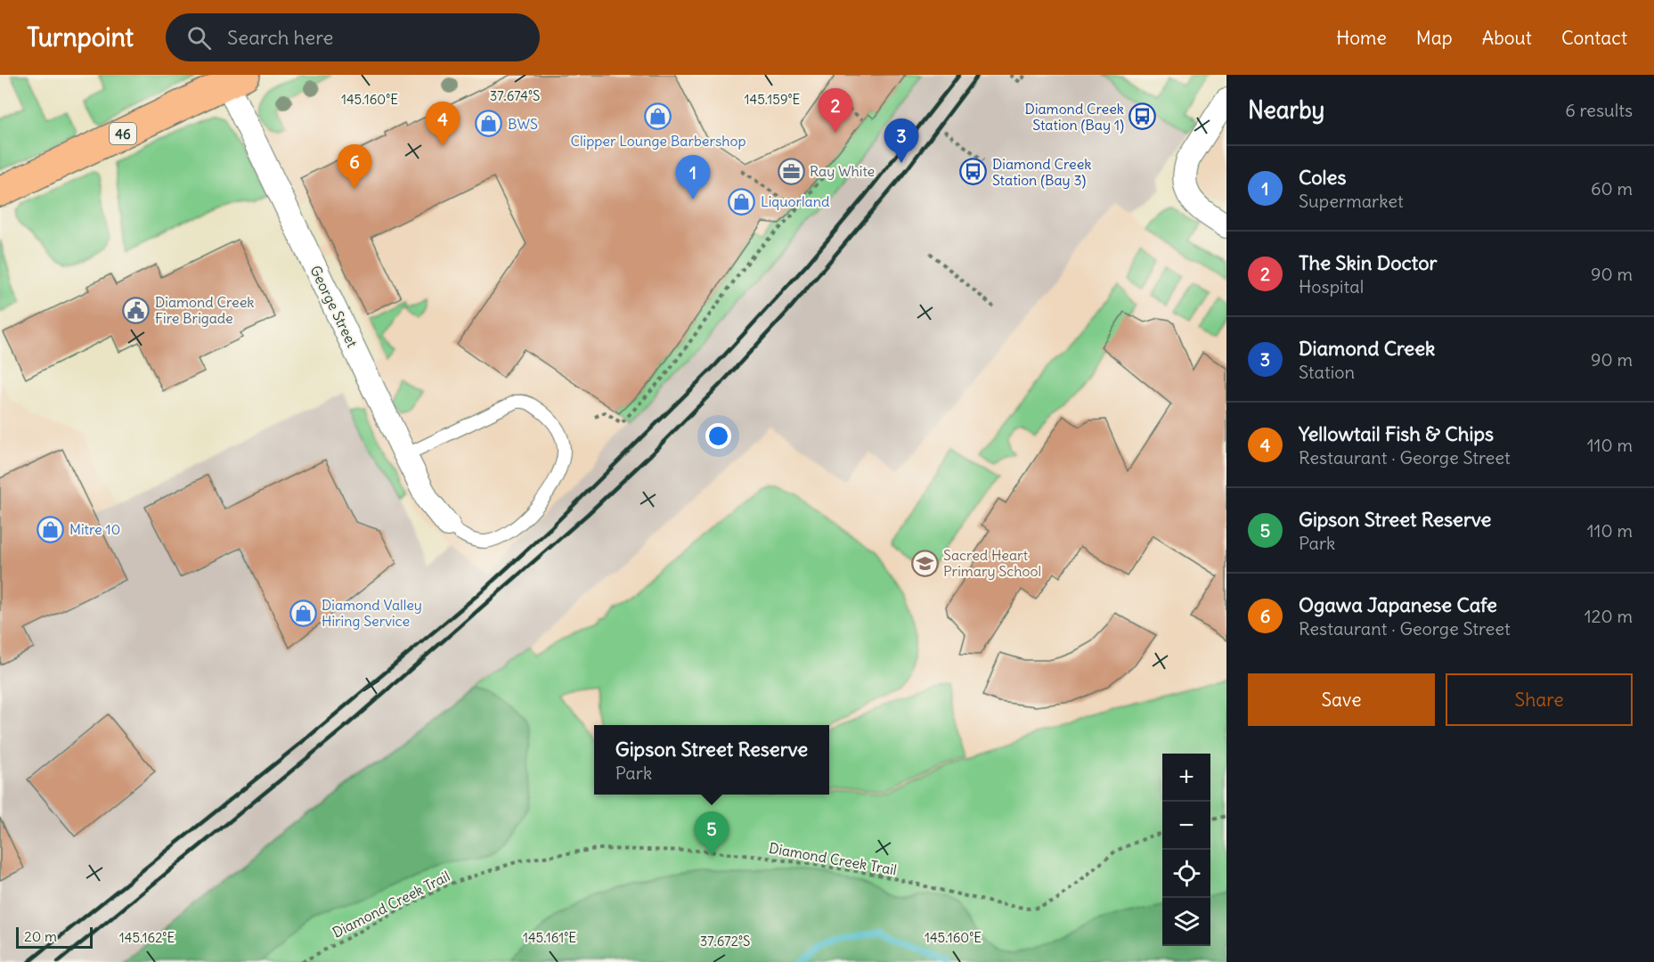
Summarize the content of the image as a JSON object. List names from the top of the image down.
{
  "streets": {
    "main road": ["46"],
    "street": ["George Street"],
    "path": ["Diamond Creek Trail"]
  },
  "crossings": [
    ["46", "George Street"]
  ],
  "places": {
    "shop": [
      "Clipper Lounge Barbershop",
      "BWS",
      "Liquorland",
      "Mitre 10",
      "Diamond Valley Hiring Service"
    ],
    "bus stop": ["Diamond Creek Station (Bay 1)", "Diamond Creek Station (Bay 3)"],
    "office": ["Ray White"],
    "public building": ["Diamond Creek Fire Brigade"],
    "school or university": ["Sacred Heart Primary School"]
  },
  "scale_bar": "20 m",
  "page": {
    "header": "Turnpoint",
    "search": "Search here",
    "nav": [
      "Home",
      "Map",
      "About",
      "Contact"
    ],
    "heading": ["Nearby", "6 results"],
    "pins": [
      "2",
      "4",
      "3",
      "6",
      "1",
      "5"
    ],
    "list": [
      {
        "mark": "1",
        "name": "Coles",
        "note": "Supermarket",
        "value": "60 m"
      },
      {
        "mark": "2",
        "name": "The Skin Doctor",
        "note": "Hospital",
        "value": "90 m"
      },
      {
        "mark": "3",
        "name": "Diamond Creek",
        "note": "Station",
        "value": "90 m"
      },
      {
        "mark": "4",
        "name": "Yellowtail Fish & Chips",
        "note": "Restaurant · George Street",
        "value": "110 m"
      },
      {
        "mark": "5",
        "name": "Gipson Street Reserve",
        "note": "Park",
        "value": "110 m"
      },
      {
        "mark": "6",
        "name": "Ogawa Japanese Cafe",
        "note": "Restaurant · George Street",
        "value": "120 m"
      }
    ],
    "buttons": ["Save", "Share"],
    "popup": ["Gipson Street Reserve", "Park"],
    "map_buttons": ["+", "−"],
    "scale": "20 m"
  },
  "coordinates": [
    "37.674°S",
    "145.160°E",
    "145.159°E",
    "145.162°E",
    "145.161°E",
    "37.672°S"
  ]
}
